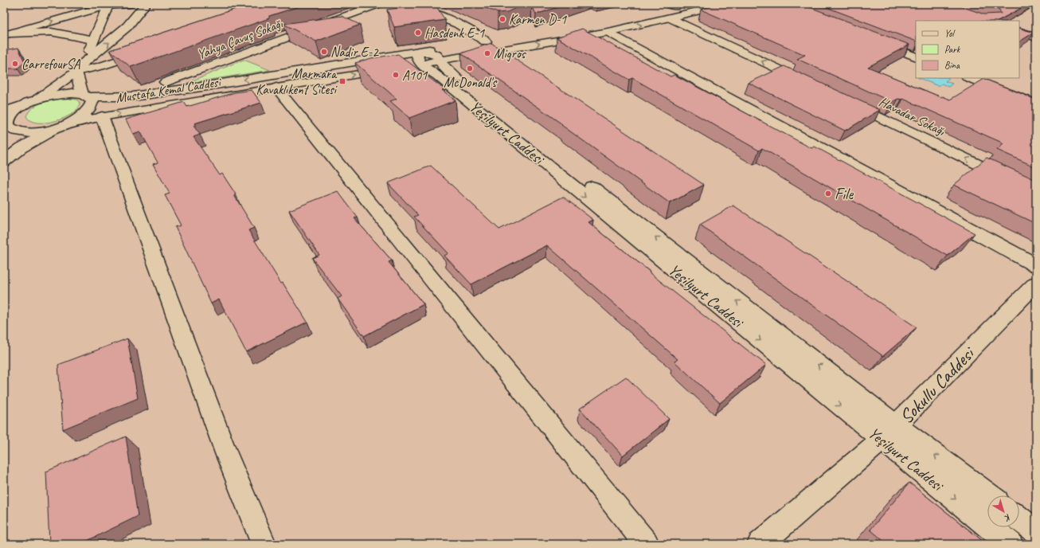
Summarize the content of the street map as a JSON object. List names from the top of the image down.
{
  "streets": {
    "street": [
      "Yahya Çavuş Sokağı",
      "Mustafa Kemal Caddesi",
      "Havadar Sokağı",
      "Yeşilyurt Caddesi",
      "Sokullu Caddesi"
    ]
  },
  "crossings": [
    ["Mustafa Kemal Caddesi", "Yeşilyurt Caddesi"],
    ["Yeşilyurt Caddesi", "Sokullu Caddesi"]
  ],
  "places": {
    "other": [
      "Karmen D-1",
      "Hasdenk E-1",
      "Nadir E-2",
      "Migros",
      "CarrefourSA",
      "McDonald's",
      "A101",
      "File"
    ],
    "transit": ["Marmara Kavaklıkent Sitesi"]
  },
  "legend": ["Yol", "Park", "Bina"],
  "north": "bottom right"
}
